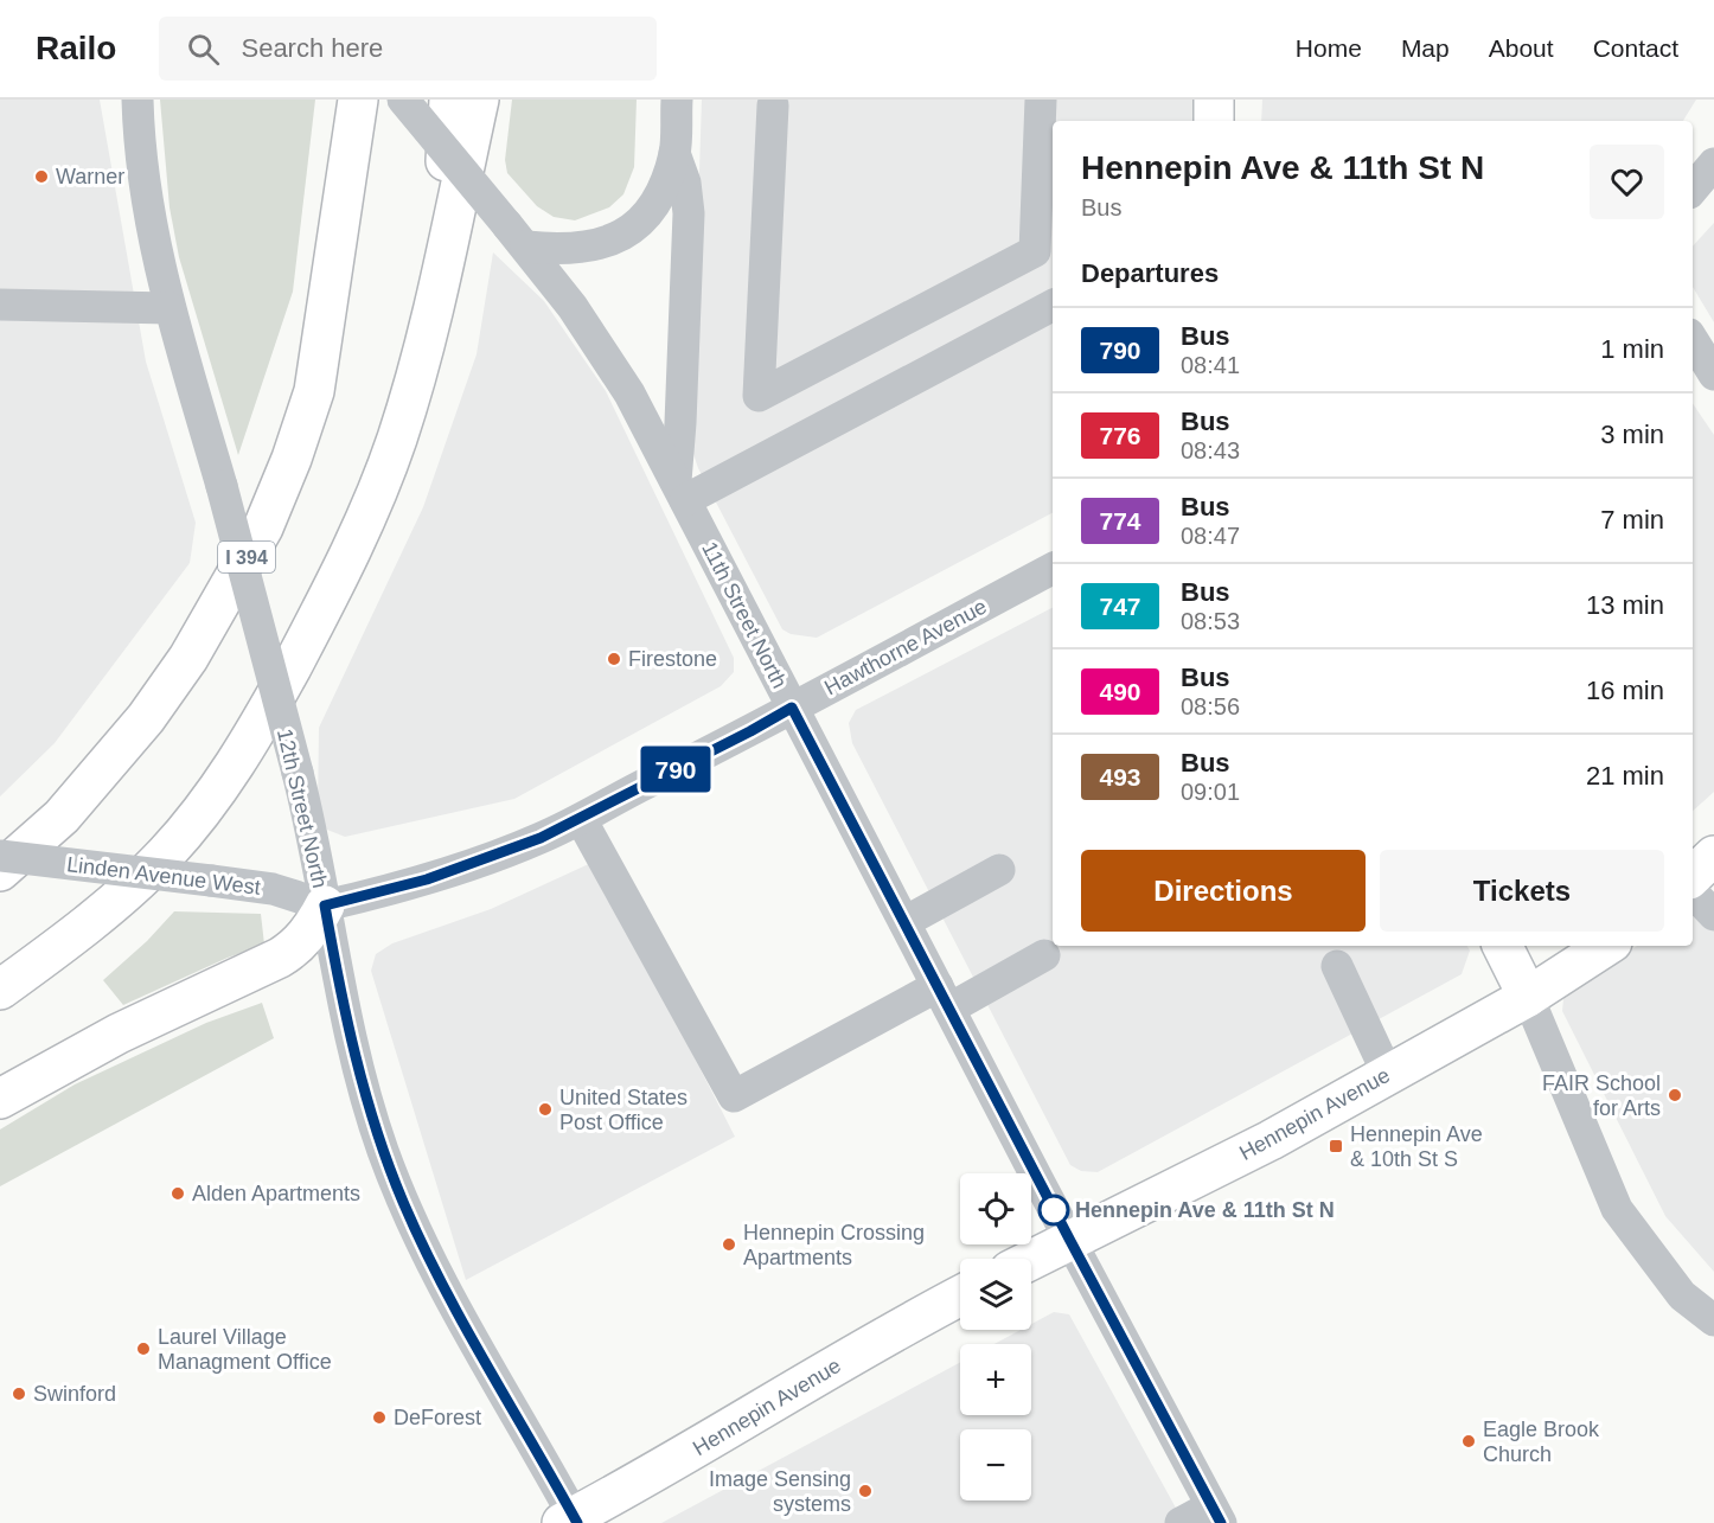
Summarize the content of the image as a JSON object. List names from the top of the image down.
{
  "streets": {
    "main road": ["I 394", "Hennepin Avenue"],
    "street": [
      "11th Street North",
      "Hawthorne Avenue",
      "12th Street North",
      "Linden Avenue West"
    ]
  },
  "crossings": [
    ["11th Street North", "Hawthorne Avenue"],
    ["11th Street North", "Hennepin Avenue"],
    ["Hawthorne Avenue", "12th Street North"],
    ["Hawthorne Avenue", "Linden Avenue West"],
    ["12th Street North", "Linden Avenue West"],
    ["12th Street North", "Hennepin Avenue"]
  ],
  "places": {
    "other": [
      "Warner",
      "Firestone",
      "FAIR School for Arts",
      "United States Post Office",
      "Alden Apartments",
      "Hennepin Ave & 11th St N",
      "Hennepin Crossing Apartments",
      "Laurel Village Managment Office",
      "Swinford",
      "DeForest",
      "Eagle Brook Church",
      "Image Sensing systems"
    ],
    "transit": ["Hennepin Ave & 10th St S"]
  },
  "lines": ["bus line 790"],
  "page": {
    "header": "Railo",
    "search": "Search here",
    "nav": [
      "Home",
      "Map",
      "About",
      "Contact"
    ],
    "on_map": "790",
    "heading": [
      ["Hennepin Ave & 11th St N", "Bus"],
      "Departures"
    ],
    "list": [
      {
        "mark": "790",
        "name": "Bus",
        "note": "08:41",
        "value": "1 min"
      },
      {
        "mark": "776",
        "name": "Bus",
        "note": "08:43",
        "value": "3 min"
      },
      {
        "mark": "774",
        "name": "Bus",
        "note": "08:47",
        "value": "7 min"
      },
      {
        "mark": "747",
        "name": "Bus",
        "note": "08:53",
        "value": "13 min"
      },
      {
        "mark": "490",
        "name": "Bus",
        "note": "08:56",
        "value": "16 min"
      },
      {
        "mark": "493",
        "name": "Bus",
        "note": "09:01",
        "value": "21 min"
      }
    ],
    "buttons": ["Directions", "Tickets"],
    "map_buttons": ["+", "−"]
  }
}
